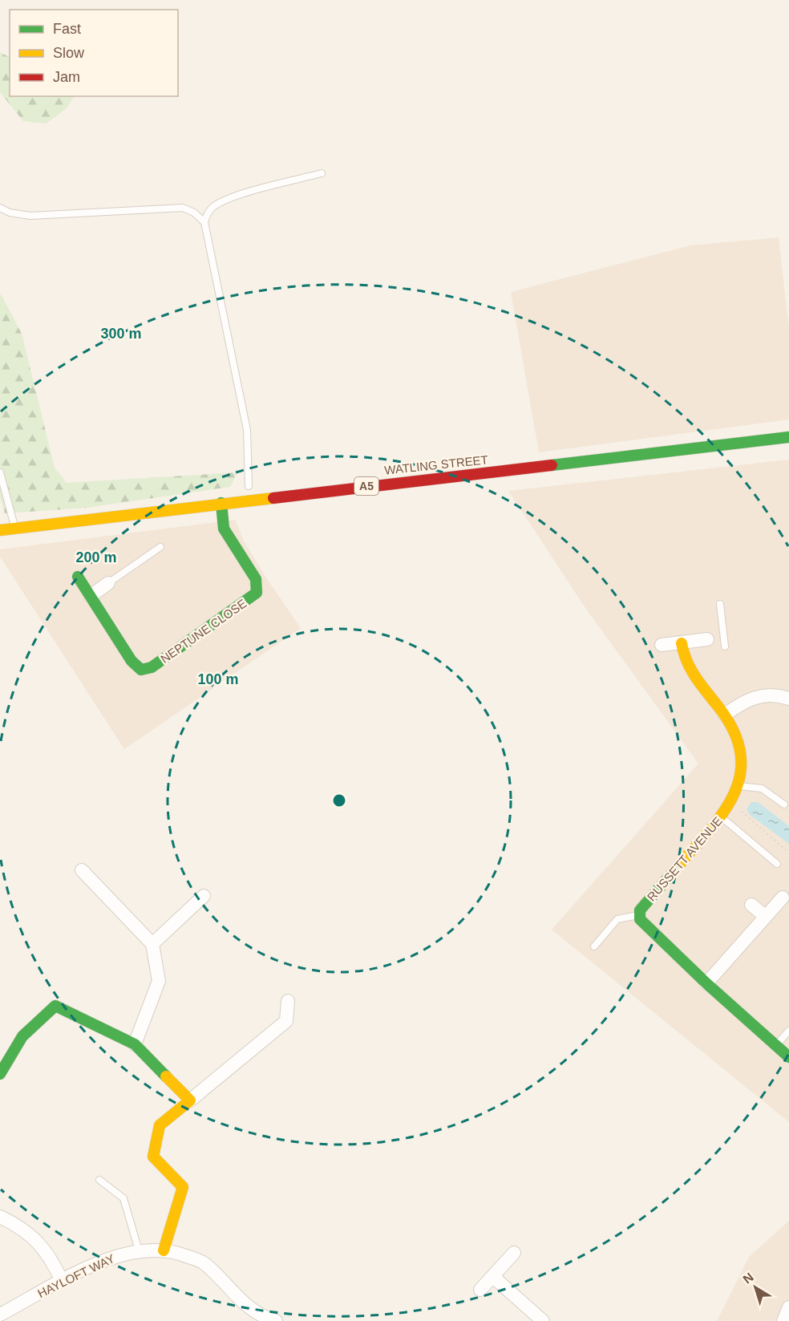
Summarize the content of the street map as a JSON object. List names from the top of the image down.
{
  "streets": {
    "main road": [
      "WATLING STREET",
      "A5",
      "NEPTUNE CLOSE",
      "RUSSETT AVENUE"
    ],
    "street": ["HAYLOFT WAY"]
  },
  "crossings": [
    ["WATLING STREET", "NEPTUNE CLOSE"]
  ],
  "legend": ["Fast", "Slow", "Jam"],
  "north": "top left",
  "rings": ["300 m", "200 m", "100 m"]
}
